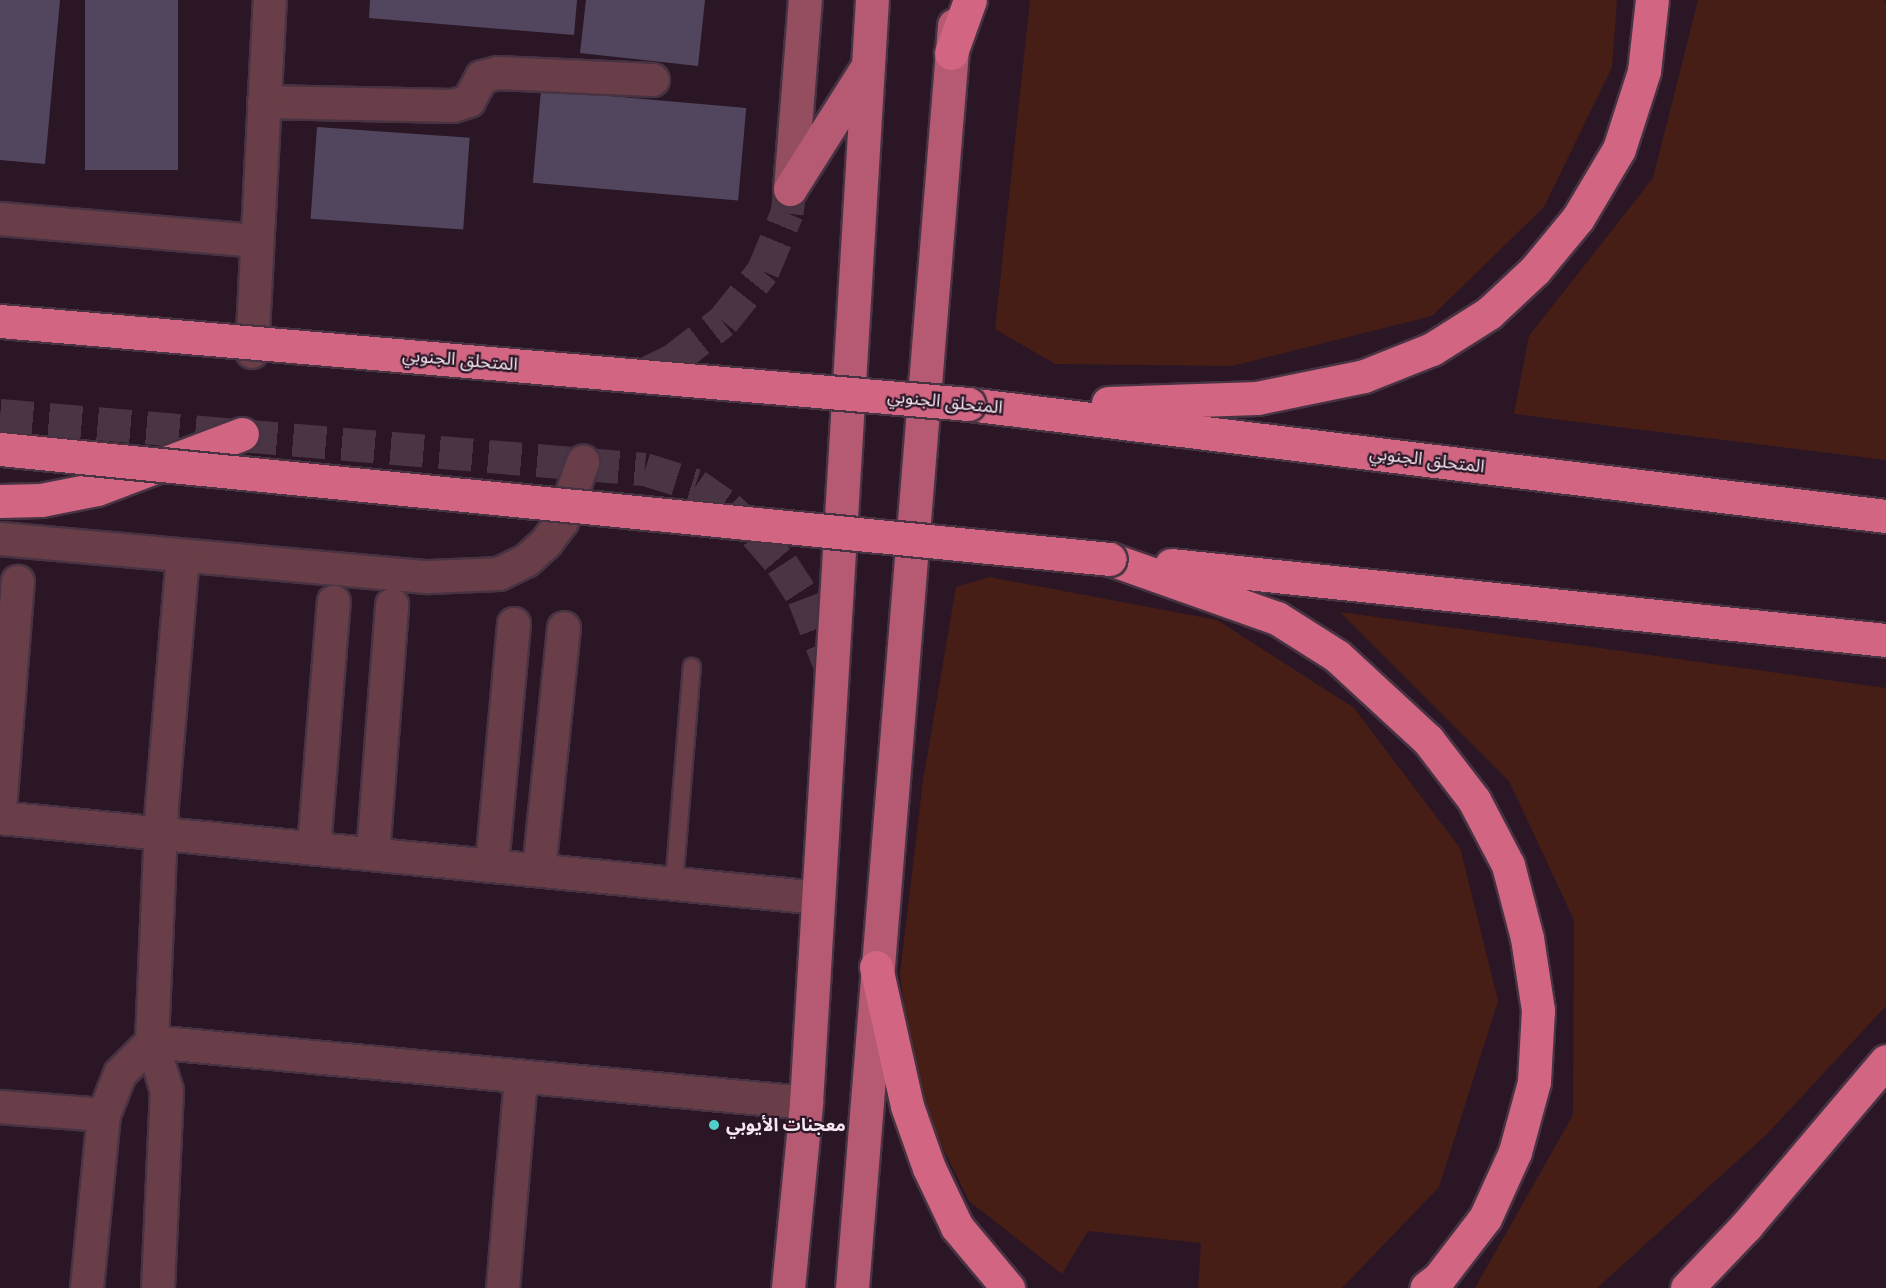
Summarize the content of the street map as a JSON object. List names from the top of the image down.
{
  "streets": {
    "highway": ["المتحلق الجنوبي"]
  },
  "places": ["معجنات الأيوبي"]
}
